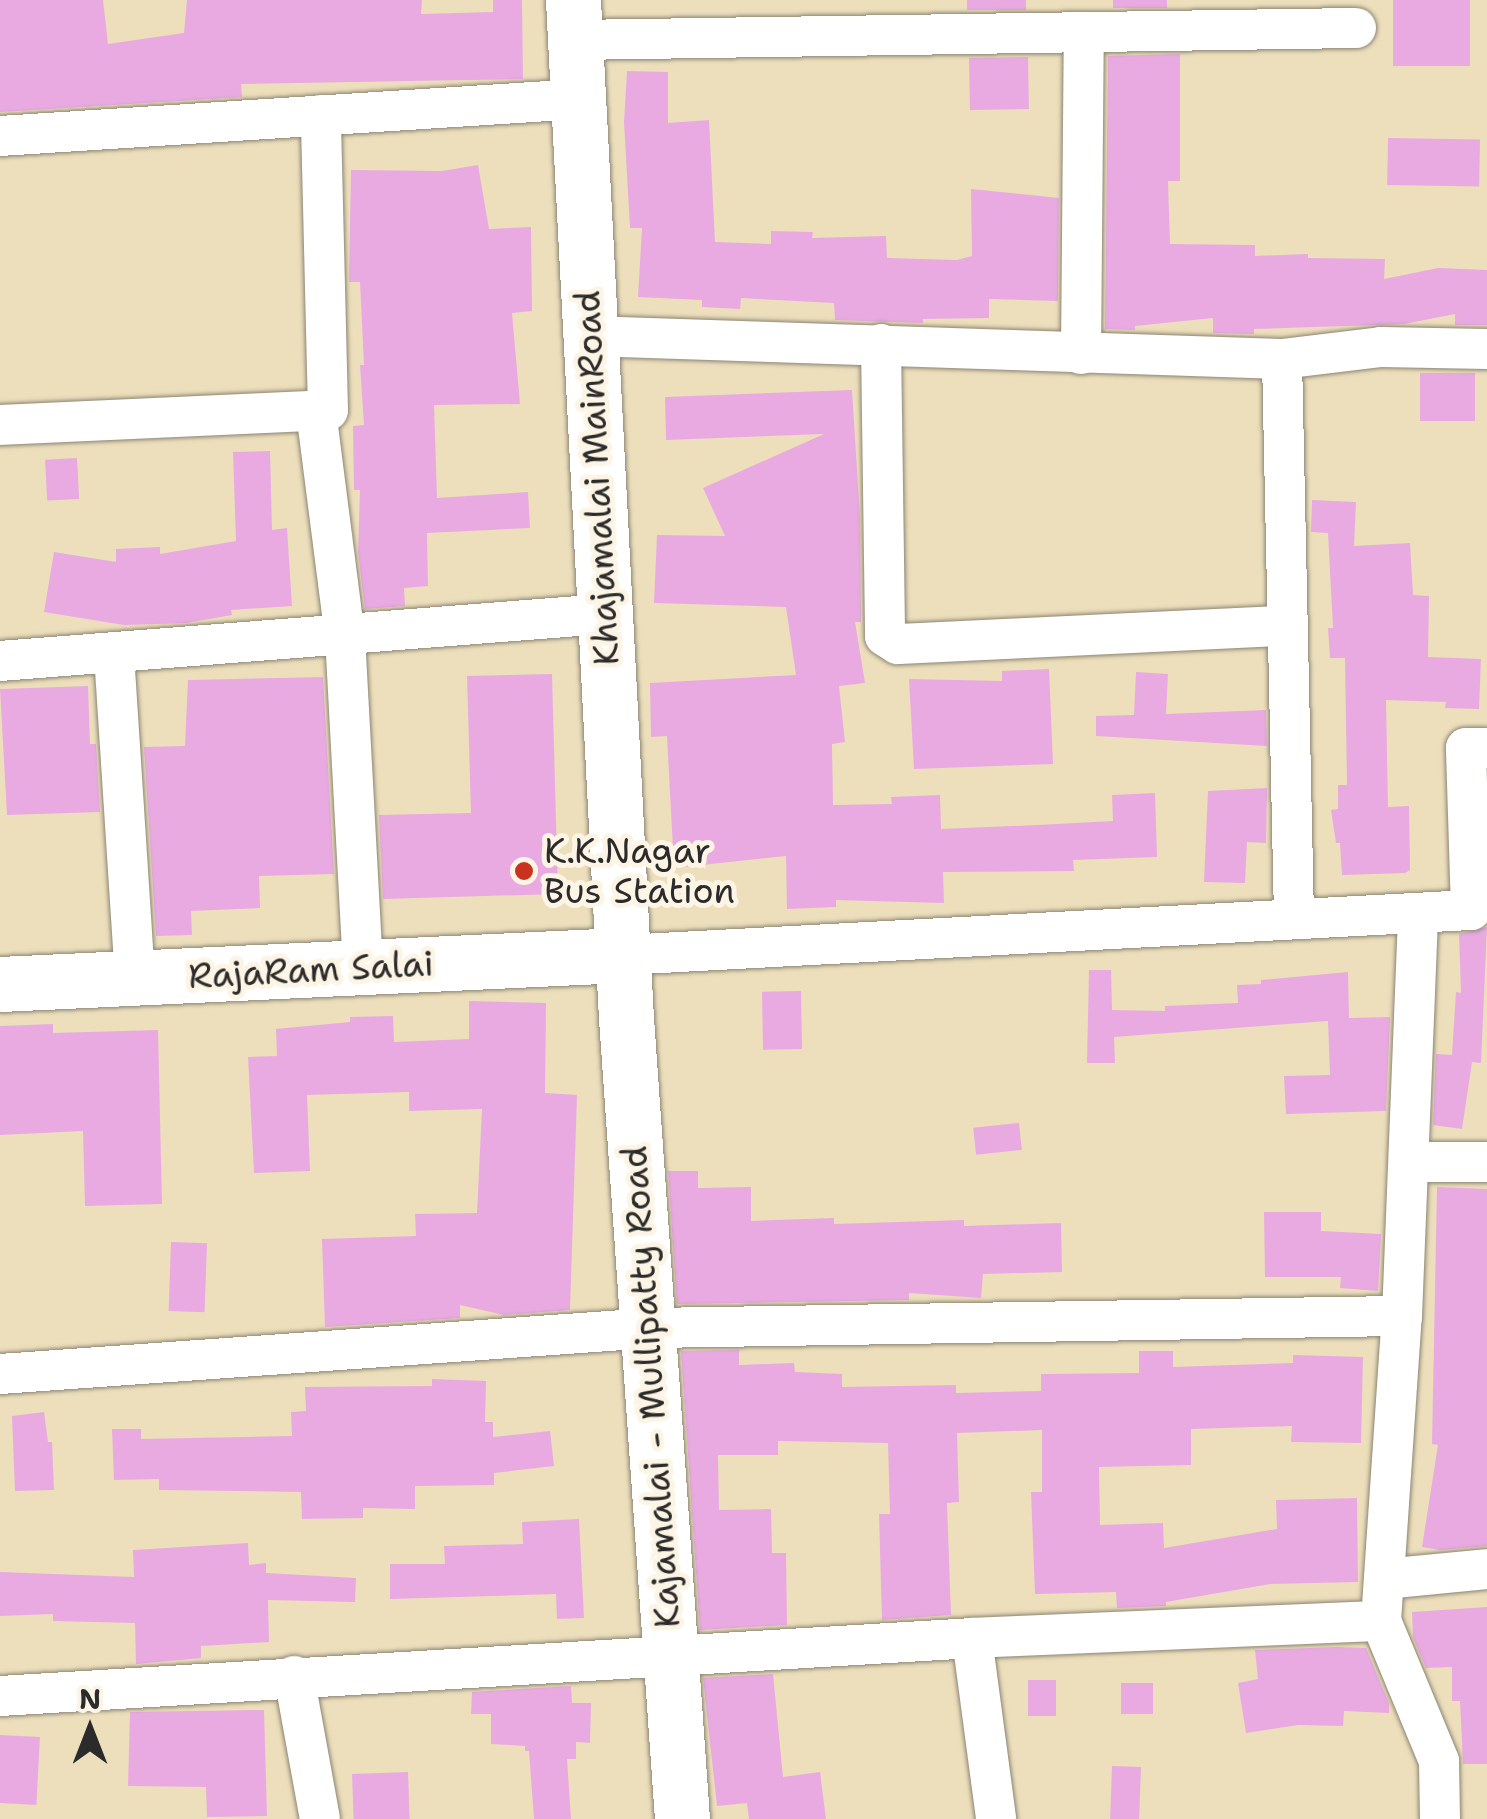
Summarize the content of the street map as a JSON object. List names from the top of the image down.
{
  "streets": {
    "main road": ["Khajamalai MainRoad", "RajaRam Salai", "Kajamalai - Mullipatty Road"]
  },
  "crossings": [
    ["Khajamalai MainRoad", "RajaRam Salai"],
    ["Khajamalai MainRoad", "Kajamalai - Mullipatty Road"],
    ["RajaRam Salai", "Kajamalai - Mullipatty Road"]
  ],
  "places": ["K.K.Nagar Bus Station"],
  "north": "top"
}
